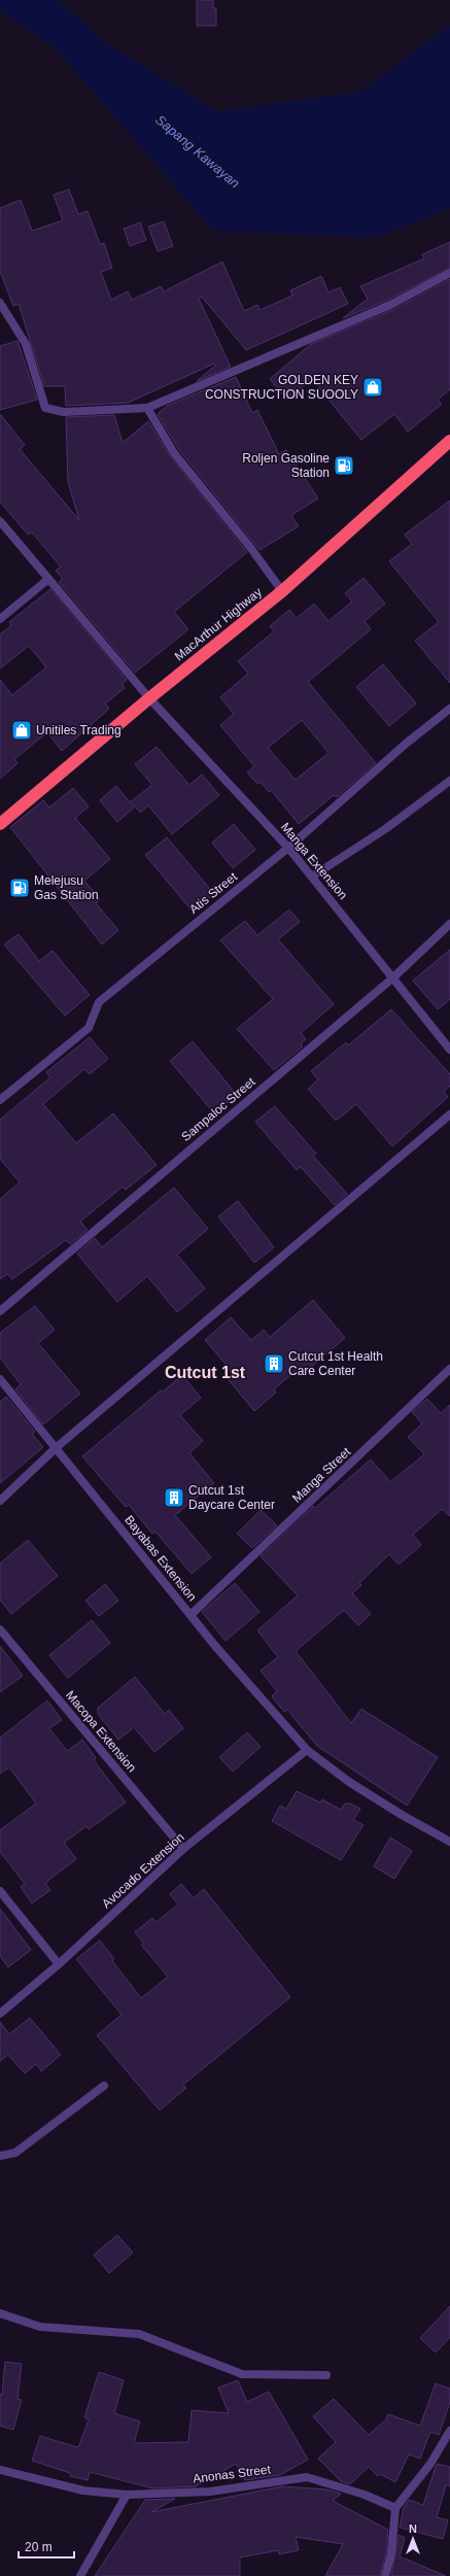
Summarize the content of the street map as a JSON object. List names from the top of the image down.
{
  "streets": {
    "highway": ["MacArthur Highway"],
    "street": [
      "Manga Extension",
      "Atis Street",
      "Sampaloc Street",
      "Manga Street",
      "Bayabas Extension",
      "Macopa Extension",
      "Avocado Extension",
      "Anonas Street"
    ]
  },
  "crossings": [
    ["MacArthur Highway", "Manga Extension"],
    ["Manga Extension", "Atis Street"],
    ["Manga Extension", "Sampaloc Street"],
    ["Manga Street", "Bayabas Extension"],
    ["Bayabas Extension", "Avocado Extension"],
    ["Macopa Extension", "Avocado Extension"]
  ],
  "districts": ["Cutcut 1st"],
  "water": ["Sapang Kawayan"],
  "places": {
    "shop": ["GOLDEN KEY CONSTRUCTION SUOOLY", "Unitiles Trading"],
    "fuel station": ["Roljen Gasoline Station", "Melejusu Gas Station"],
    "building": ["Cutcut 1st Health Care Center", "Cutcut 1st Daycare Center"]
  },
  "scale_bar": "20 m",
  "north": "top"
}
